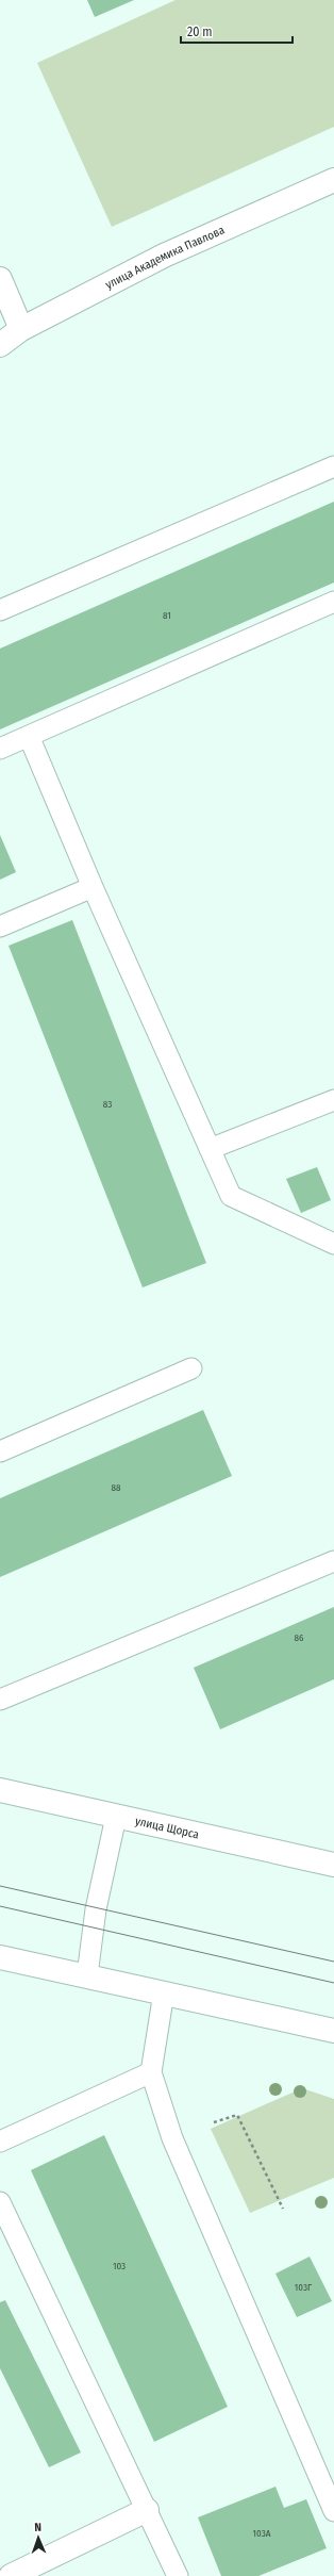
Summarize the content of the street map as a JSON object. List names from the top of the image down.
{
  "streets": {
    "main road": ["улица Академика Павлова", "улица Щорса"]
  },
  "house_numbers": [
    "81",
    "83",
    "88",
    "86",
    "103",
    "103Г",
    "103А"
  ],
  "scale_bar": "20 m",
  "north": "top"
}
